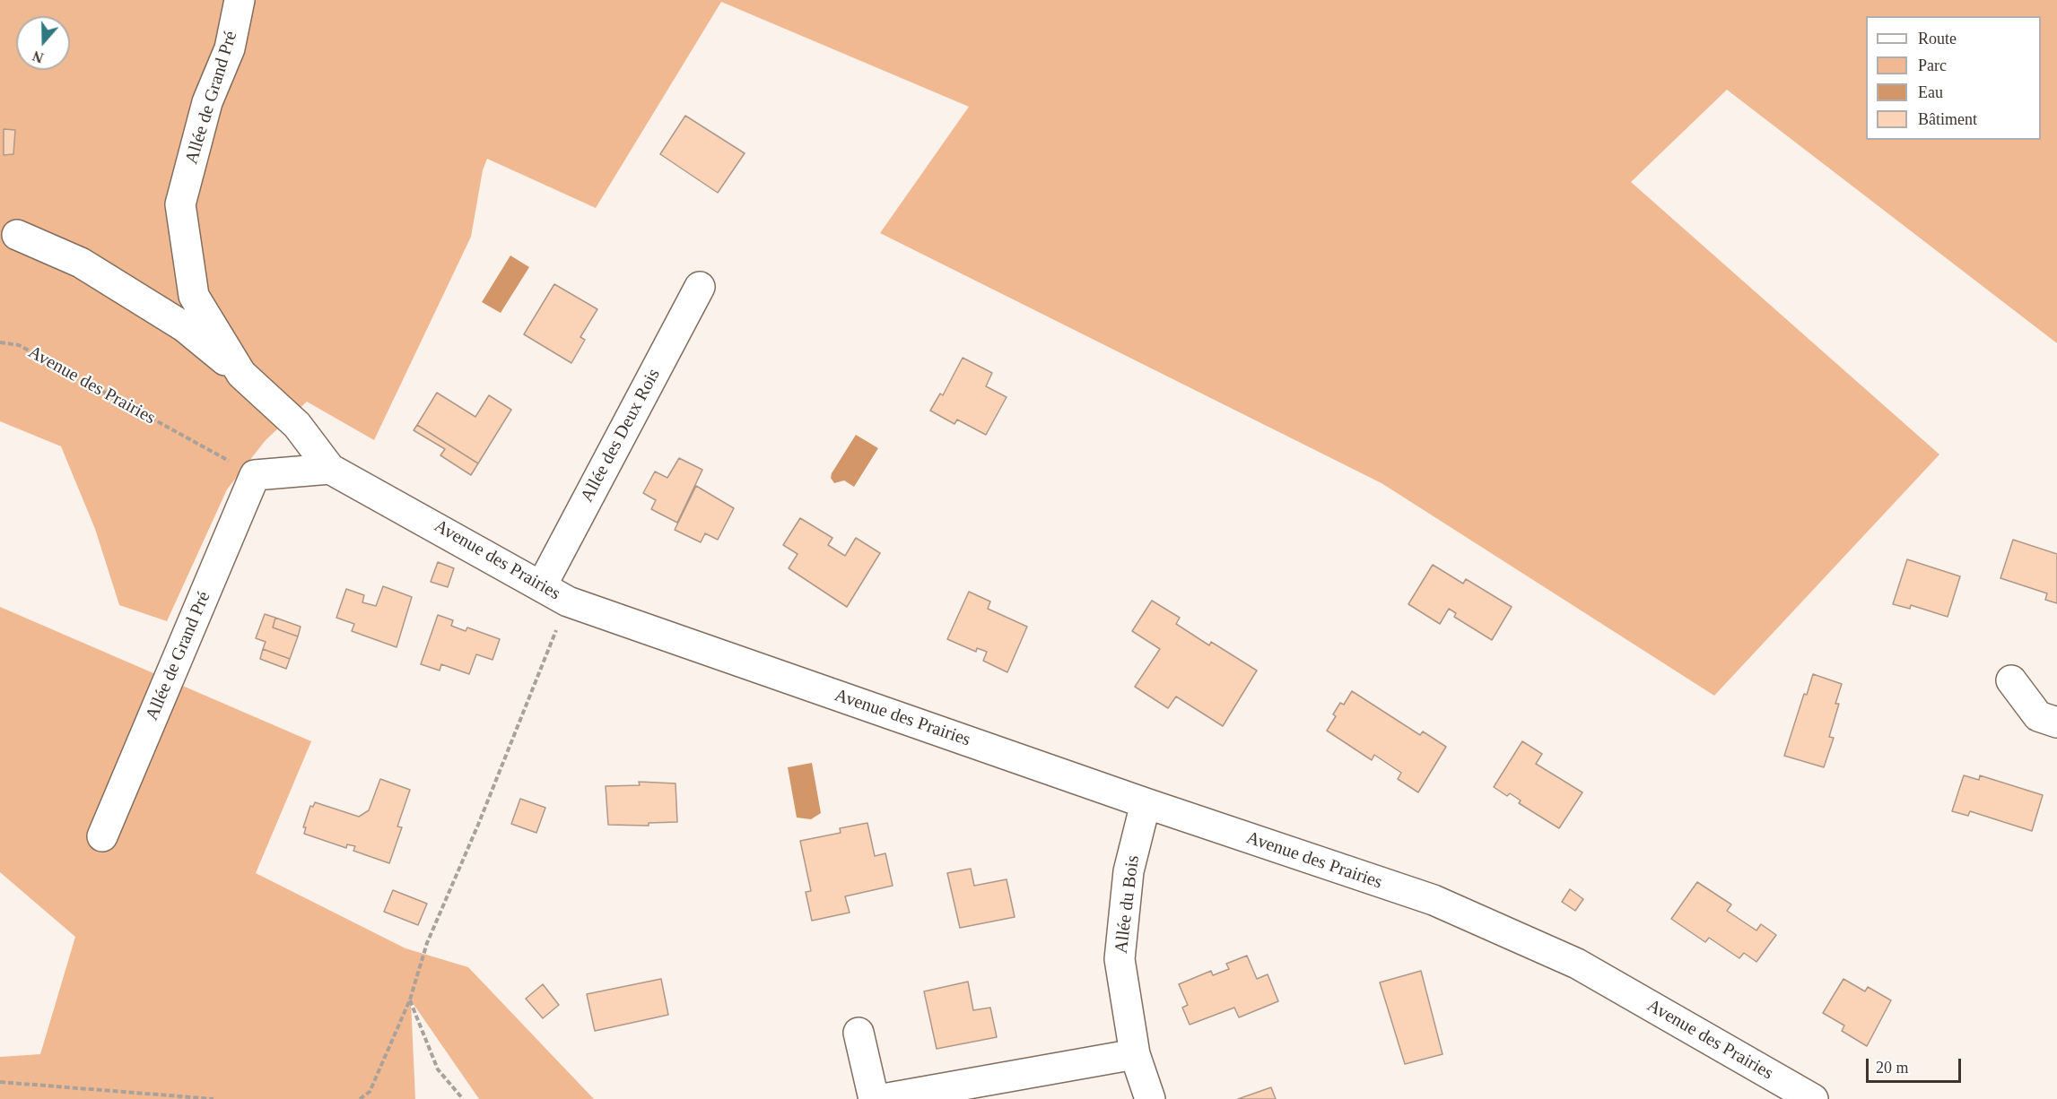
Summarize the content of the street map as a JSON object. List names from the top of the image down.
{
  "streets": {
    "street": [
      "Allée de Grand Pré",
      "Avenue des Prairies",
      "Allée des Deux Rois",
      "Allée du Bois"
    ]
  },
  "crossings": [
    ["Allée de Grand Pré", "Avenue des Prairies"],
    ["Avenue des Prairies", "Allée des Deux Rois"],
    ["Avenue des Prairies", "Allée du Bois"]
  ],
  "legend": [
    "Route",
    "Parc",
    "Eau",
    "Bâtiment"
  ],
  "scale_bar": "20 m",
  "north": "bottom"
}
